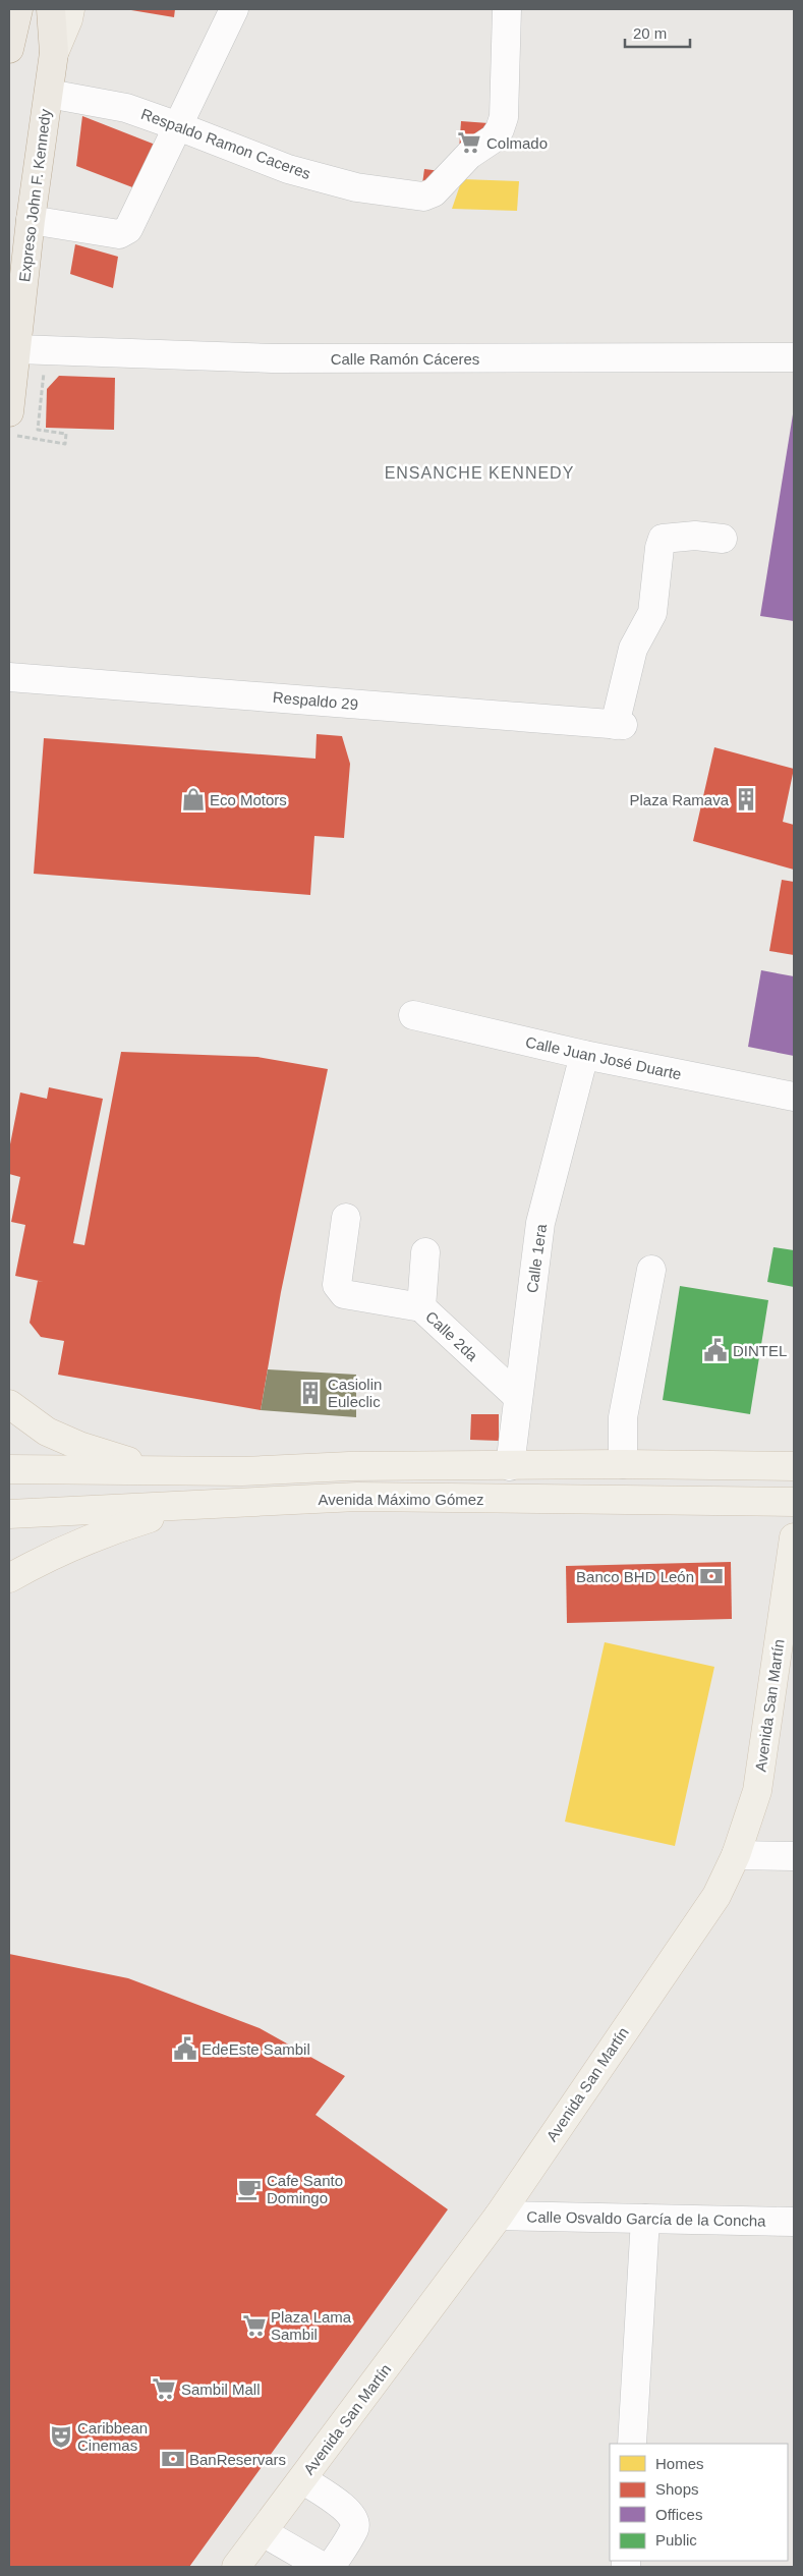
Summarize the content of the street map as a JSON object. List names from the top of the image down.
{
  "streets": {
    "highway": ["Expreso John F. Kennedy"],
    "main road": ["Avenida Máximo Gómez", "Avenida San Martín"],
    "street": [
      "Respaldo Ramon Caceres",
      "Calle Ramón Cáceres",
      "Respaldo 29",
      "Calle Juan José Duarte",
      "Calle 1era",
      "Calle 2da",
      "Calle Osvaldo García de la Concha"
    ]
  },
  "crossings": [
    ["Respaldo Ramon Caceres", "Expreso John F. Kennedy"],
    ["Expreso John F. Kennedy", "Calle Ramón Cáceres"],
    ["Calle Juan José Duarte", "Calle 1era"],
    ["Calle 1era", "Calle 2da"],
    ["Calle 1era", "Avenida Máximo Gómez"],
    ["Avenida San Martín", "Calle Osvaldo García de la Concha"]
  ],
  "districts": ["ENSANCHE KENNEDY"],
  "places": {
    "supermarket": ["Colmado", "Plaza Lama Sambil", "Sambil Mall"],
    "shop": ["Eco Motors"],
    "building": ["Plaza Ramava", "Casiolin Euleclic"],
    "public building": ["DINTEL", "EdeEste Sambil"],
    "bank": ["Banco BHD León", "BanReservars"],
    "cafe": ["Cafe Santo Domingo"],
    "theatre": ["Caribbean Cinemas"]
  },
  "legend": [
    "Homes",
    "Shops",
    "Offices",
    "Public"
  ],
  "scale_bar": "20 m"
}
